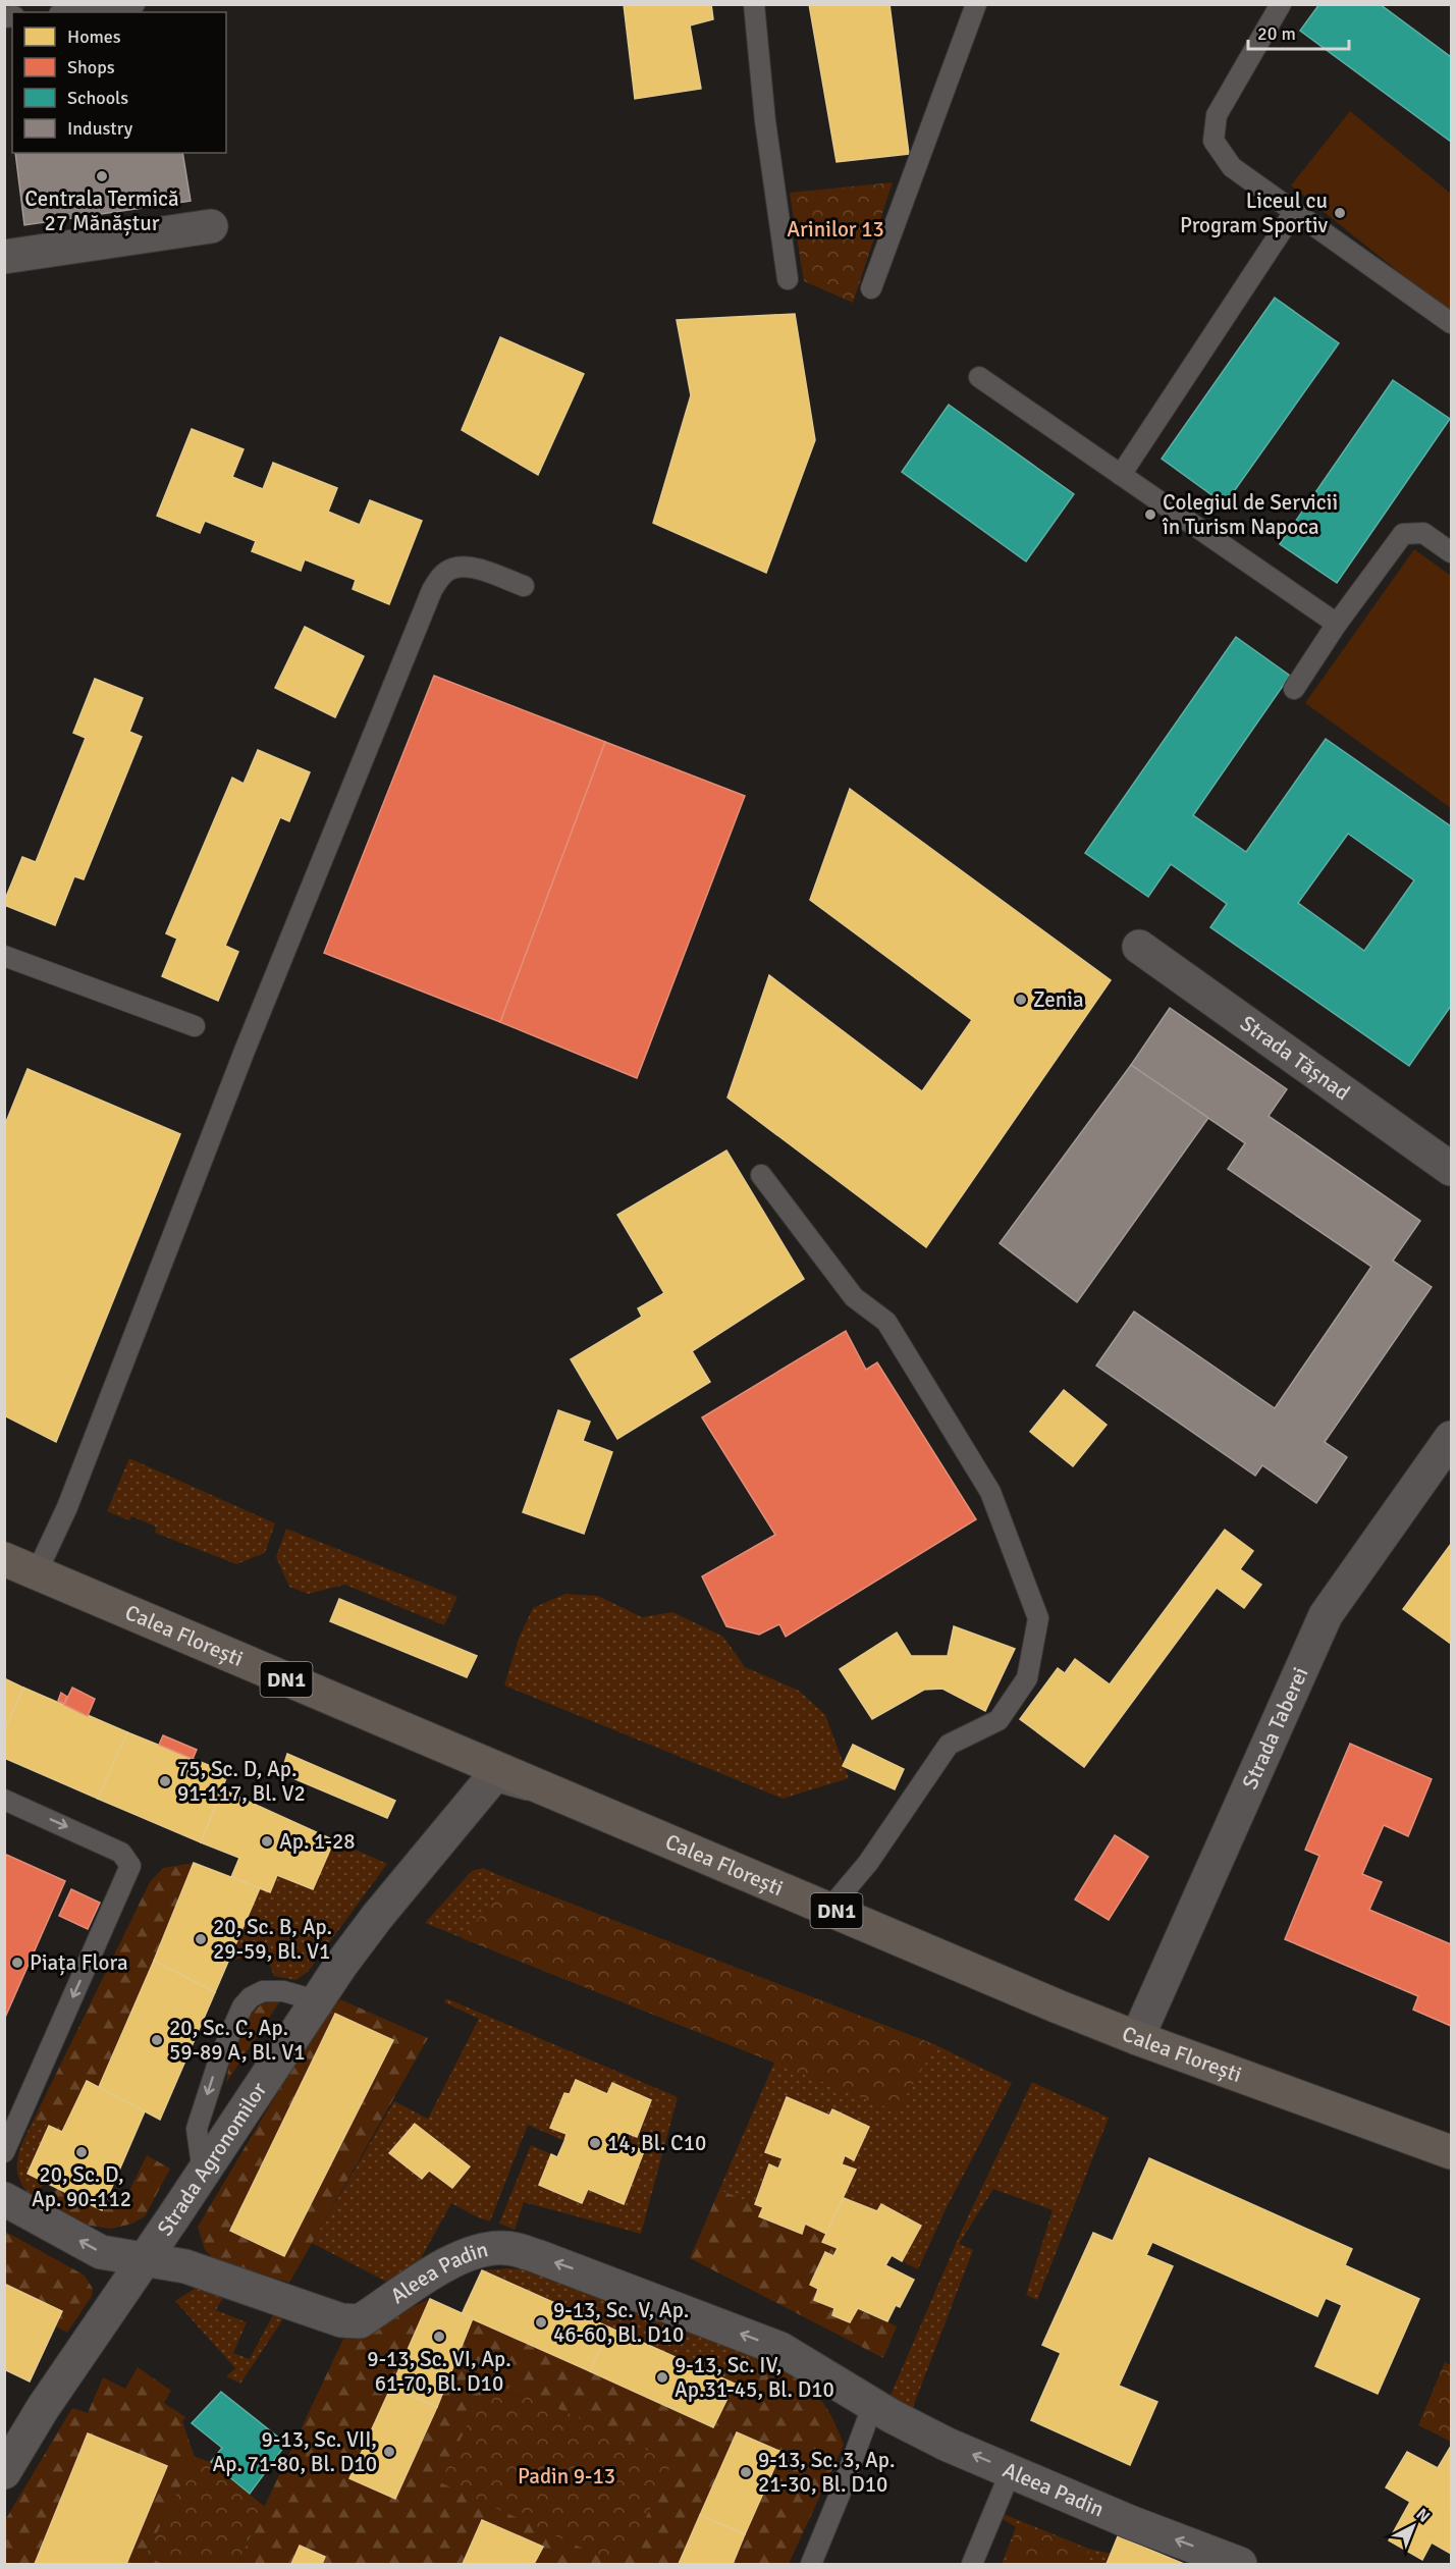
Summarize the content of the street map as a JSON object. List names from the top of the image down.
{
  "streets": {
    "main road": ["Calea Florești", "DN1"],
    "street": [
      "Strada Tășnad",
      "Strada Taberei",
      "Strada Agronomilor",
      "Aleea Padin"
    ]
  },
  "crossings": [
    ["Calea Florești", "Strada Taberei"],
    ["Calea Florești", "Strada Agronomilor"],
    ["Strada Agronomilor", "Aleea Padin"]
  ],
  "one_way": ["Aleea Padin"],
  "parks": ["Arinilor 13", "Padin 9-13"],
  "places": [
    "Centrala Termică 27 Mănăștur",
    "Liceul cu Program Sportiv",
    "Colegiul de Servicii în Turism Napoca",
    "Zenia",
    "75, Sc. D, Ap. 91-117, Bl. V2",
    "Ap. 1-28",
    "20, Sc. B, Ap. 29-59, Bl. V1",
    "Piața Flora",
    "20, Sc. C, Ap. 59-89 A, Bl. V1",
    "14, Bl. C10",
    "20, Sc. D, Ap. 90-112",
    "9-13, Sc. V, Ap. 46-60, Bl. D10",
    "9-13, Sc. VI, Ap. 61-70, Bl. D10",
    "9-13, Sc. IV, Ap.31-45, Bl. D10",
    "9-13, Sc. VII, Ap. 71-80, Bl. D10",
    "9-13, Sc. 3, Ap. 21-30, Bl. D10"
  ],
  "legend": [
    "Homes",
    "Shops",
    "Schools",
    "Industry"
  ],
  "scale_bar": "20 m",
  "north": "top right"
}
